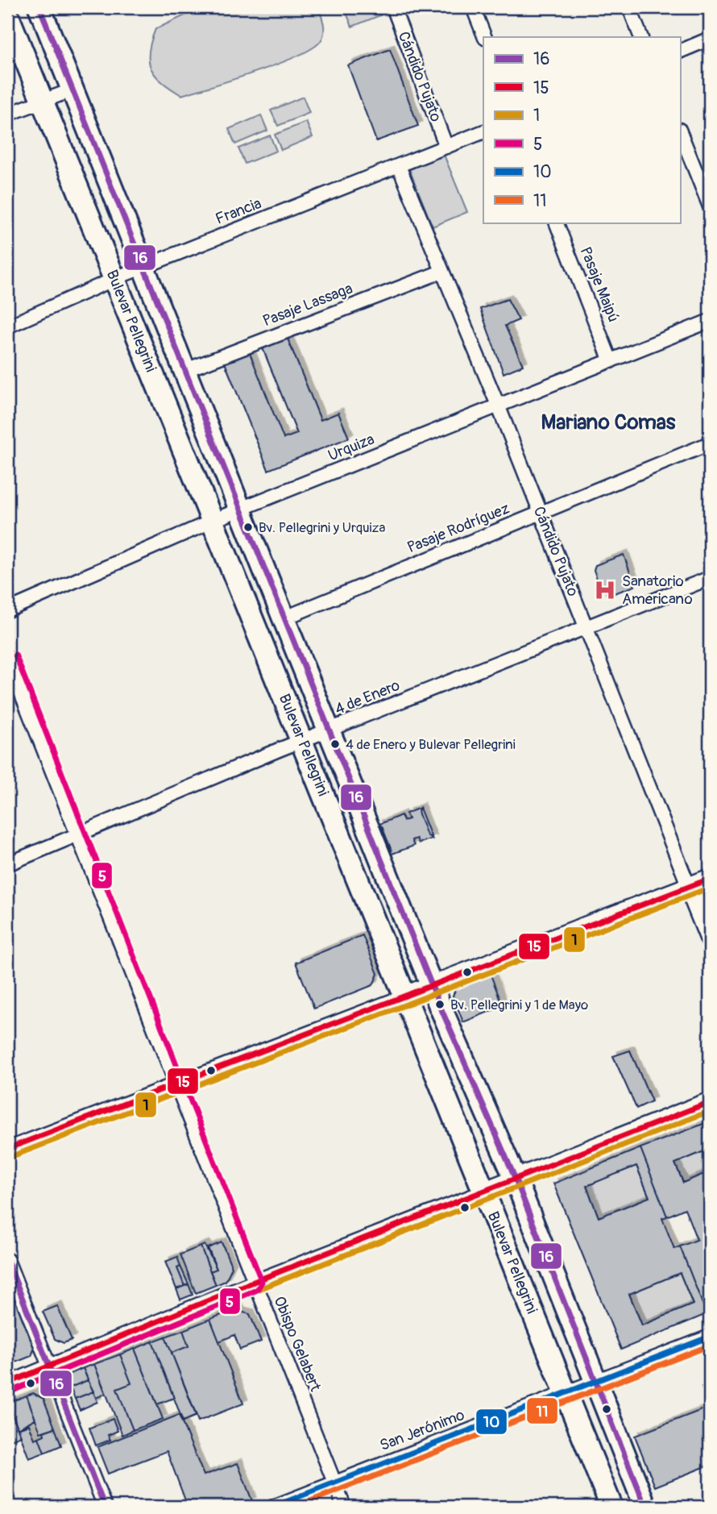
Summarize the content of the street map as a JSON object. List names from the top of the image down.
{
  "streets": {
    "main road": ["Cándido Pujato", "Bulevar Pellegrini"],
    "street": [
      "Francia",
      "Pasaje Maipú",
      "Pasaje Lassaga",
      "Urquiza",
      "Pasaje Rodríguez",
      "4 de Enero",
      "Obispo Gelabert",
      "San Jerónimo"
    ]
  },
  "crossings": [
    ["Cándido Pujato", "Francia"],
    ["Cándido Pujato", "Pasaje Lassaga"],
    ["Cándido Pujato", "Urquiza"],
    ["Cándido Pujato", "Pasaje Rodríguez"],
    ["Cándido Pujato", "4 de Enero"],
    ["Francia", "Bulevar Pellegrini"],
    ["Pasaje Maipú", "Urquiza"],
    ["Pasaje Lassaga", "Bulevar Pellegrini"],
    ["Bulevar Pellegrini", "Urquiza"],
    ["Bulevar Pellegrini", "Pasaje Rodríguez"],
    ["Bulevar Pellegrini", "4 de Enero"],
    ["Bulevar Pellegrini", "San Jerónimo"],
    ["4 de Enero", "Obispo Gelabert"],
    ["Obispo Gelabert", "San Jerónimo"]
  ],
  "districts": ["Mariano Comas"],
  "places": {
    "other": ["Bv. Pellegrini y Urquiza", "4 de Enero y Bulevar Pellegrini", "Bv. Pellegrini y 1 de Mayo"],
    "hospital": ["Sanatorio Americano"]
  },
  "lines": [
    "transit line 16",
    "transit line 5",
    "transit line 15",
    "transit line 1",
    "transit line 10",
    "transit line 11"
  ],
  "legend": [
    "16",
    "15",
    "1",
    "5",
    "10",
    "11"
  ]
}
